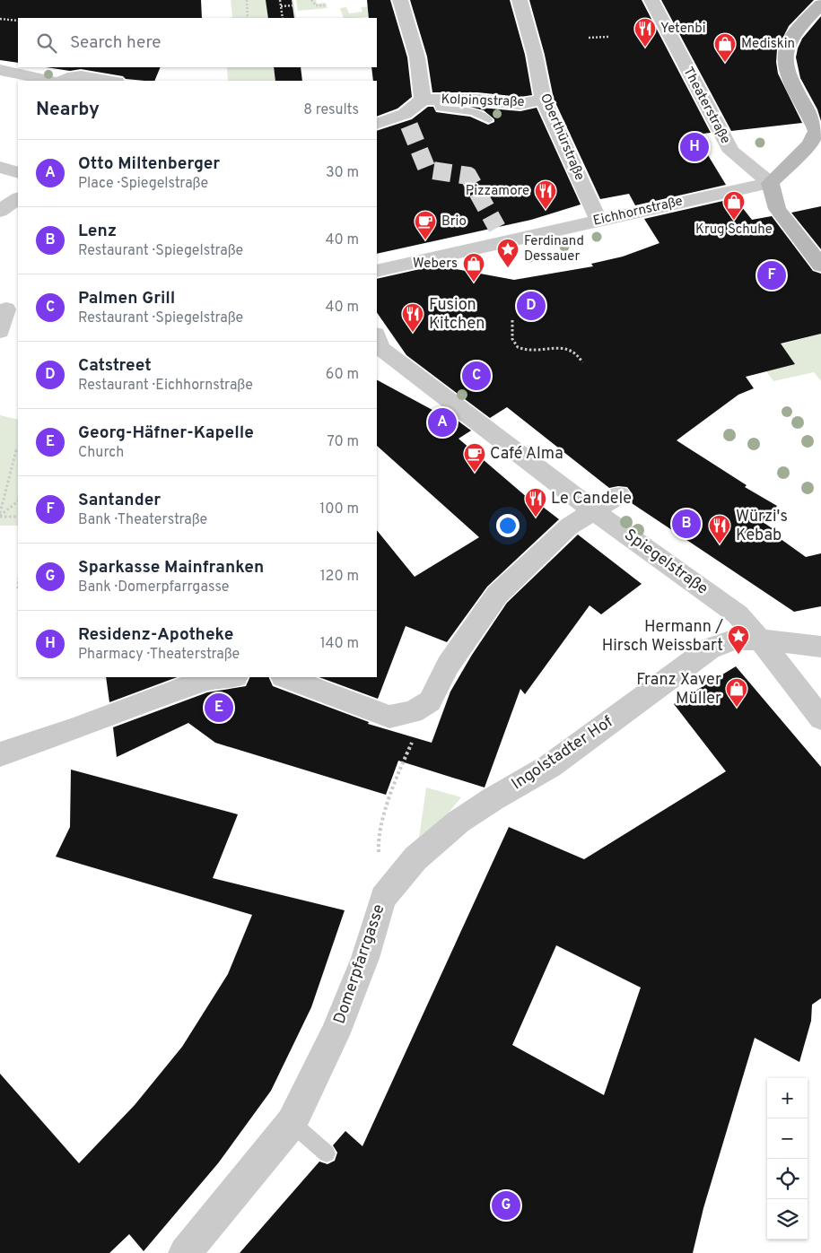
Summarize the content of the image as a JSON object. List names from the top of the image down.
{
  "streets": {
    "street": [
      "Kolpingstraße",
      "Theaterstraße",
      "Oberthürstraße",
      "Eichhornstraße",
      "Spiegelstraße",
      "Ingolstadter Hof",
      "Domerpfarrgasse"
    ]
  },
  "crossings": [
    ["Kolpingstraße", "Oberthürstraße"],
    ["Theaterstraße", "Eichhornstraße"],
    ["Oberthürstraße", "Eichhornstraße"],
    ["Spiegelstraße", "Ingolstadter Hof"],
    ["Ingolstadter Hof", "Domerpfarrgasse"]
  ],
  "places": {
    "restaurant": [
      "Yetenbi",
      "Pizzamore",
      "Fusion Kitchen",
      "Le Candele",
      "Würzi's Kebab"
    ],
    "shop": [
      "Mediskin",
      "Krug Schuhe",
      "Webers",
      "Franz Xaver Müller"
    ],
    "cafe": ["Brio", "Café Alma"],
    "place": ["Ferdinand Dessauer", "Hermann / Hirsch Weissbart"]
  },
  "page": {
    "search": "Search here",
    "heading": ["Nearby", "8 results"],
    "pins": [
      "H",
      "F",
      "D",
      "C",
      "A",
      "B",
      "E",
      "G"
    ],
    "list": [
      {
        "mark": "A",
        "name": "Otto Miltenberger",
        "note": "Place · Spiegelstraße",
        "value": "30 m"
      },
      {
        "mark": "B",
        "name": "Lenz",
        "note": "Restaurant · Spiegelstraße",
        "value": "40 m"
      },
      {
        "mark": "C",
        "name": "Palmen Grill",
        "note": "Restaurant · Spiegelstraße",
        "value": "40 m"
      },
      {
        "mark": "D",
        "name": "Catstreet",
        "note": "Restaurant · Eichhornstraße",
        "value": "60 m"
      },
      {
        "mark": "E",
        "name": "Georg-Häfner-Kapelle",
        "note": "Church",
        "value": "70 m"
      },
      {
        "mark": "F",
        "name": "Santander",
        "note": "Bank · Theaterstraße",
        "value": "100 m"
      },
      {
        "mark": "G",
        "name": "Sparkasse Mainfranken",
        "note": "Bank · Domerpfarrgasse",
        "value": "120 m"
      },
      {
        "mark": "H",
        "name": "Residenz-Apotheke",
        "note": "Pharmacy · Theaterstraße",
        "value": "140 m"
      }
    ],
    "map_buttons": ["+", "−"]
  }
}
